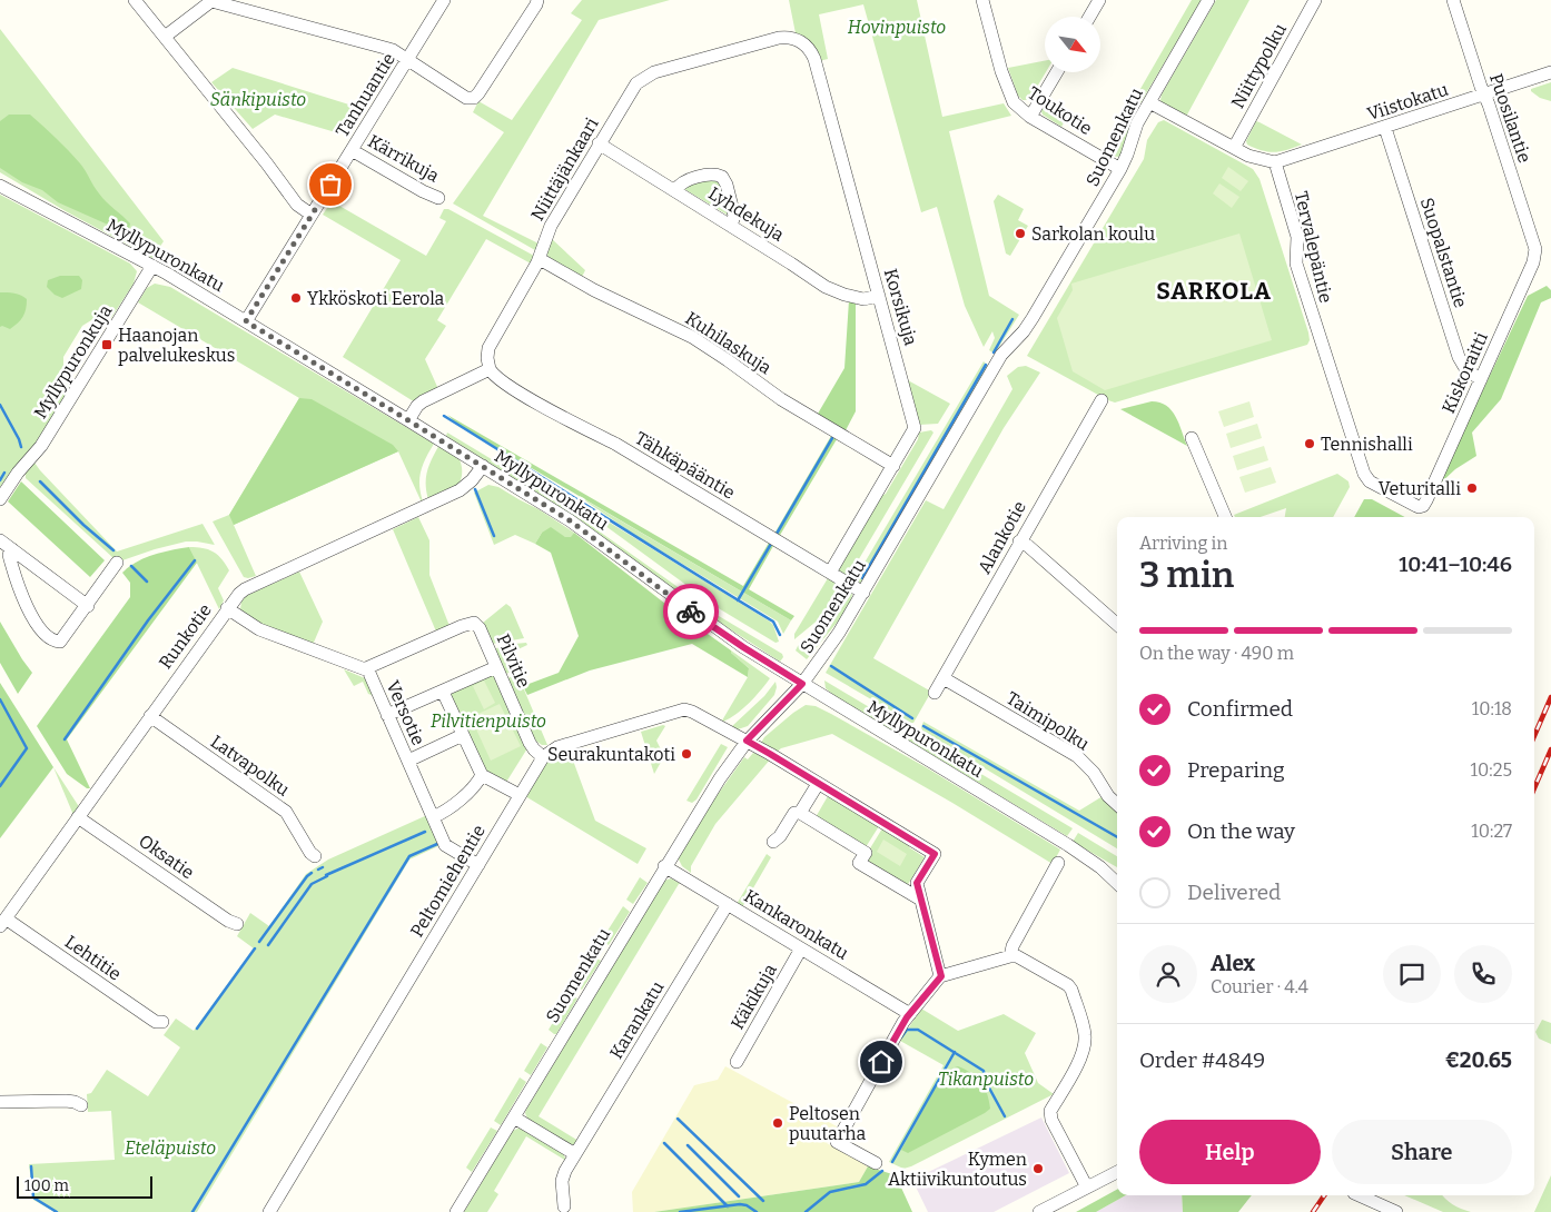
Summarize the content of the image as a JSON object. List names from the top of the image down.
{
  "streets": {
    "street": [
      "Niittypolku",
      "Tanhuantie",
      "Viistokatu",
      "Toukotie",
      "Puosilantie",
      "Suomenkatu",
      "Kärrikuja",
      "Niittäjänkaari",
      "Lyhdekuja",
      "Tervalepäntie",
      "Suopalstantie",
      "Myllypuronkatu",
      "Korsikuja",
      "Kuhilaskuja",
      "Myllypuronkuja",
      "Kiskoraitti",
      "Tähkäpääntie",
      "Alankotie",
      "Runkotie",
      "Pilvitie",
      "Versotie",
      "Taimipolku",
      "Latvapolku",
      "Oksatie",
      "Peltomiehentie",
      "Kankaronkatu",
      "Lehtitie",
      "Käkikuja",
      "Karankatu"
    ]
  },
  "crossings": [
    ["Tanhuantie", "Kärrikuja"],
    ["Tanhuantie", "Myllypuronkatu"],
    ["Viistokatu", "Puosilantie"],
    ["Viistokatu", "Tervalepäntie"],
    ["Viistokatu", "Suopalstantie"],
    ["Toukotie", "Suomenkatu"],
    ["Puosilantie", "Kiskoraitti"],
    ["Suomenkatu", "Myllypuronkatu"],
    ["Suomenkatu", "Tähkäpääntie"],
    ["Suomenkatu", "Kankaronkatu"],
    ["Niittäjänkaari", "Lyhdekuja"],
    ["Niittäjänkaari", "Korsikuja"],
    ["Niittäjänkaari", "Kuhilaskuja"],
    ["Niittäjänkaari", "Tähkäpääntie"],
    ["Lyhdekuja", "Korsikuja"],
    ["Tervalepäntie", "Kiskoraitti"],
    ["Suopalstantie", "Kiskoraitti"],
    ["Myllypuronkatu", "Myllypuronkuja"],
    ["Myllypuronkatu", "Runkotie"],
    ["Korsikuja", "Kuhilaskuja"],
    ["Korsikuja", "Tähkäpääntie"],
    ["Alankotie", "Taimipolku"],
    ["Runkotie", "Versotie"],
    ["Runkotie", "Latvapolku"],
    ["Runkotie", "Oksatie"],
    ["Runkotie", "Lehtitie"],
    ["Pilvitie", "Versotie"],
    ["Pilvitie", "Peltomiehentie"],
    ["Versotie", "Peltomiehentie"],
    ["Kankaronkatu", "Käkikuja"],
    ["Kankaronkatu", "Karankatu"]
  ],
  "districts": ["SARKOLA"],
  "parks": [
    "Hovinpuisto",
    "Sänkipuisto",
    "Pilvitienpuisto",
    "Tikanpuisto",
    "Eteläpuisto"
  ],
  "places": {
    "other": [
      "Sarkolan koulu",
      "Ykköskoti Eerola",
      "Tennishalli",
      "Veturitalli",
      "Seurakuntakoti",
      "Peltosen puutarha",
      "Kymen Aktiivikuntoutus"
    ],
    "transit": ["Haanojan palvelukeskus"]
  },
  "scale_bar": "100 m",
  "north": "bottom right",
  "page": {
    "heading": ["3 min", "Arriving in", "10:41–10:46"],
    "panel": [
      "Alex",
      "Courier · 4.4",
      "Order #4849",
      "€20.65"
    ],
    "bar": "On the way · 490 m",
    "list": [
      ["Confirmed", "10:18"],
      ["Preparing", "10:25"],
      ["On the way", "10:27"],
      "Delivered"
    ],
    "buttons": ["Help", "Share"],
    "scale": "100 m"
  }
}
